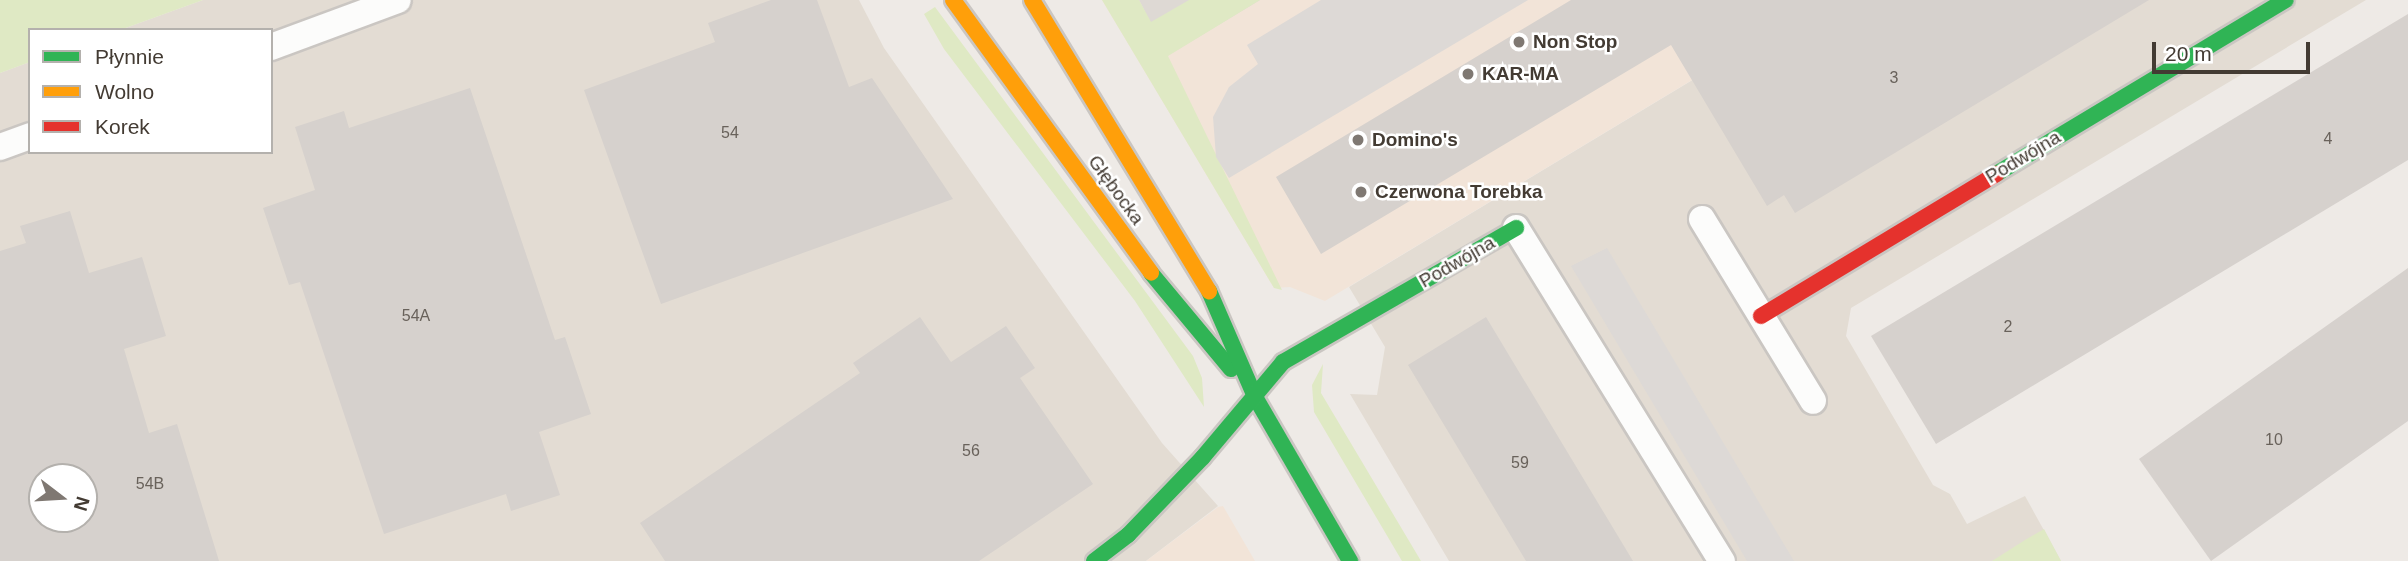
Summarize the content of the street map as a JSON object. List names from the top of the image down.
{
  "streets": {
    "street": ["Podwójna", "Głębocka"]
  },
  "crossings": [
    ["Podwójna", "Głębocka"]
  ],
  "places": [
    "Non Stop",
    "KAR-MA",
    "Domino's",
    "Czerwona Torebka"
  ],
  "house_numbers": [
    "3",
    "54",
    "4",
    "54A",
    "2",
    "10",
    "56",
    "59",
    "54B"
  ],
  "legend": ["Płynnie", "Wolno", "Korek"],
  "scale_bar": "20 m",
  "north": "right"
}
